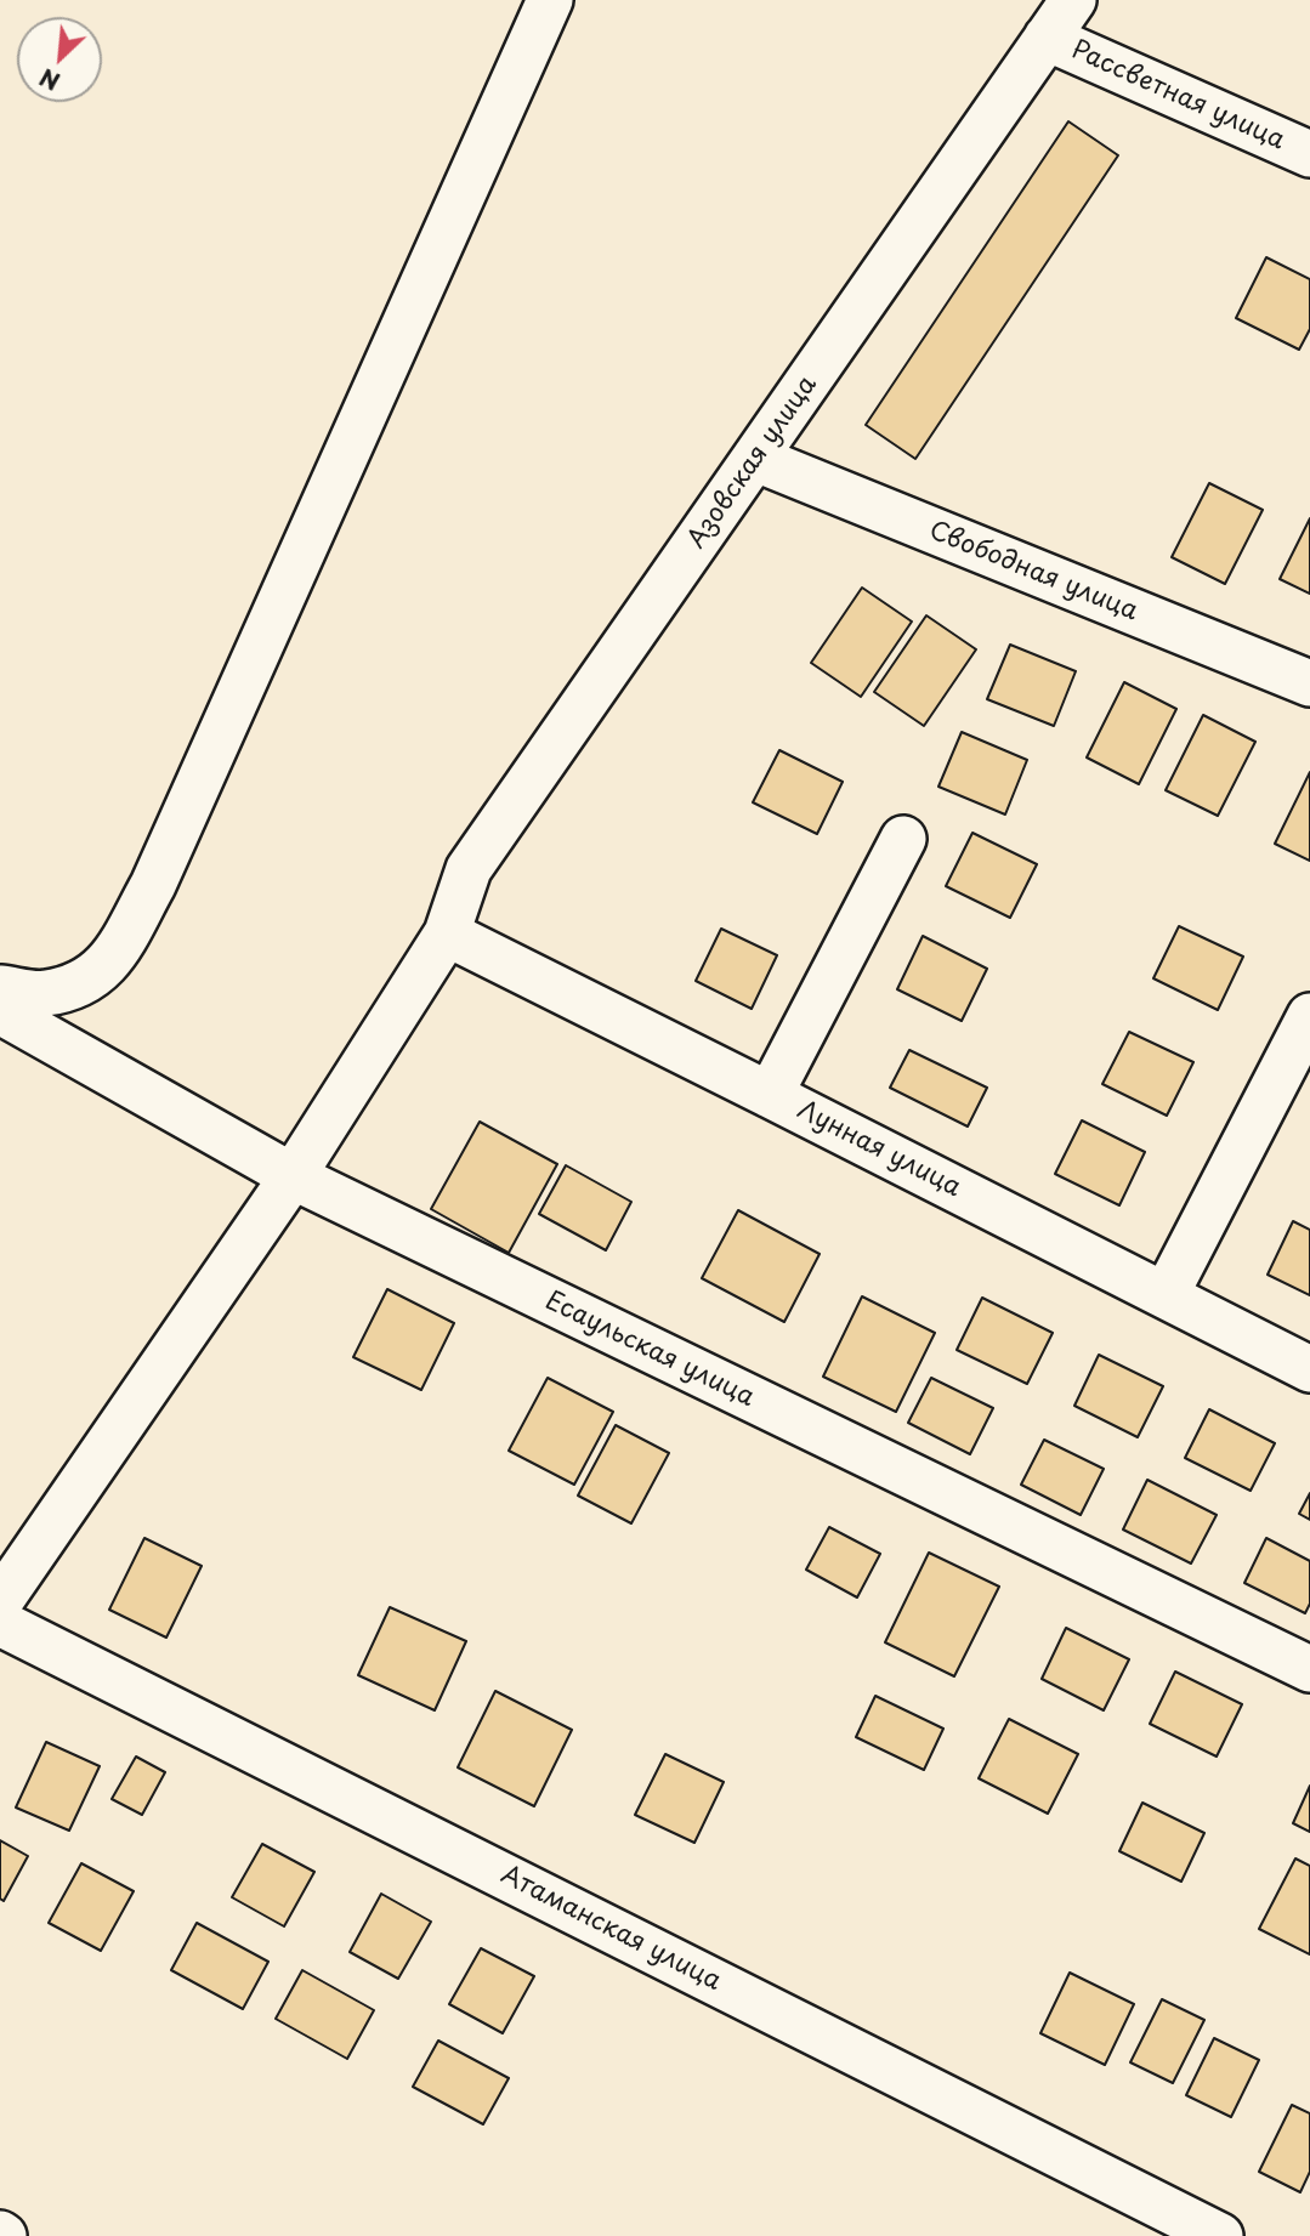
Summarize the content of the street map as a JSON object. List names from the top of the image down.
{
  "streets": {
    "street": [
      "Рассветная улица",
      "Азовская улица",
      "Свободная улица",
      "Лунная улица",
      "Есаульская улица",
      "Атаманская улица"
    ]
  },
  "crossings": [
    ["Рассветная улица", "Азовская улица"],
    ["Азовская улица", "Свободная улица"],
    ["Азовская улица", "Лунная улица"],
    ["Азовская улица", "Есаульская улица"]
  ],
  "north": "bottom left"
}
